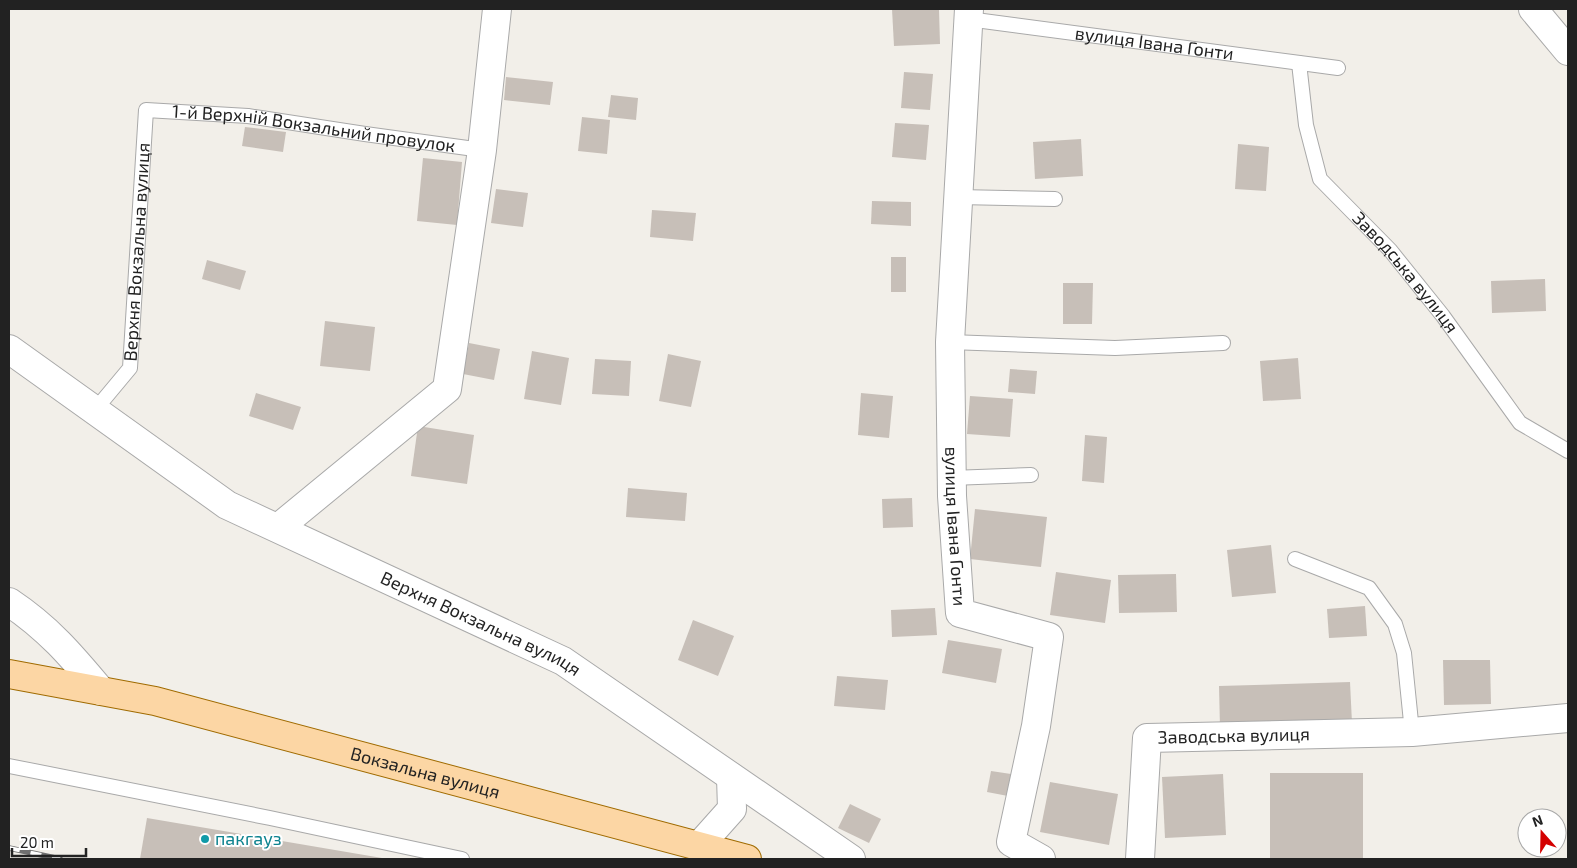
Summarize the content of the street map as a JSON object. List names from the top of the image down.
{
  "streets": {
    "main road": ["Вокзальна вулиця"],
    "street": [
      "вулиця Івана Гонти",
      "1-й Верхній Вокзальний провулок",
      "Верхня Вокзальна вулиця",
      "Заводська вулиця"
    ]
  },
  "crossings": [
    ["вулиця Івана Гонти", "Заводська вулиця"],
    ["1-й Верхній Вокзальний провулок", "Верхня Вокзальна вулиця"]
  ],
  "places": ["пакгауз"],
  "scale_bar": "20 m",
  "north": "top"
}
